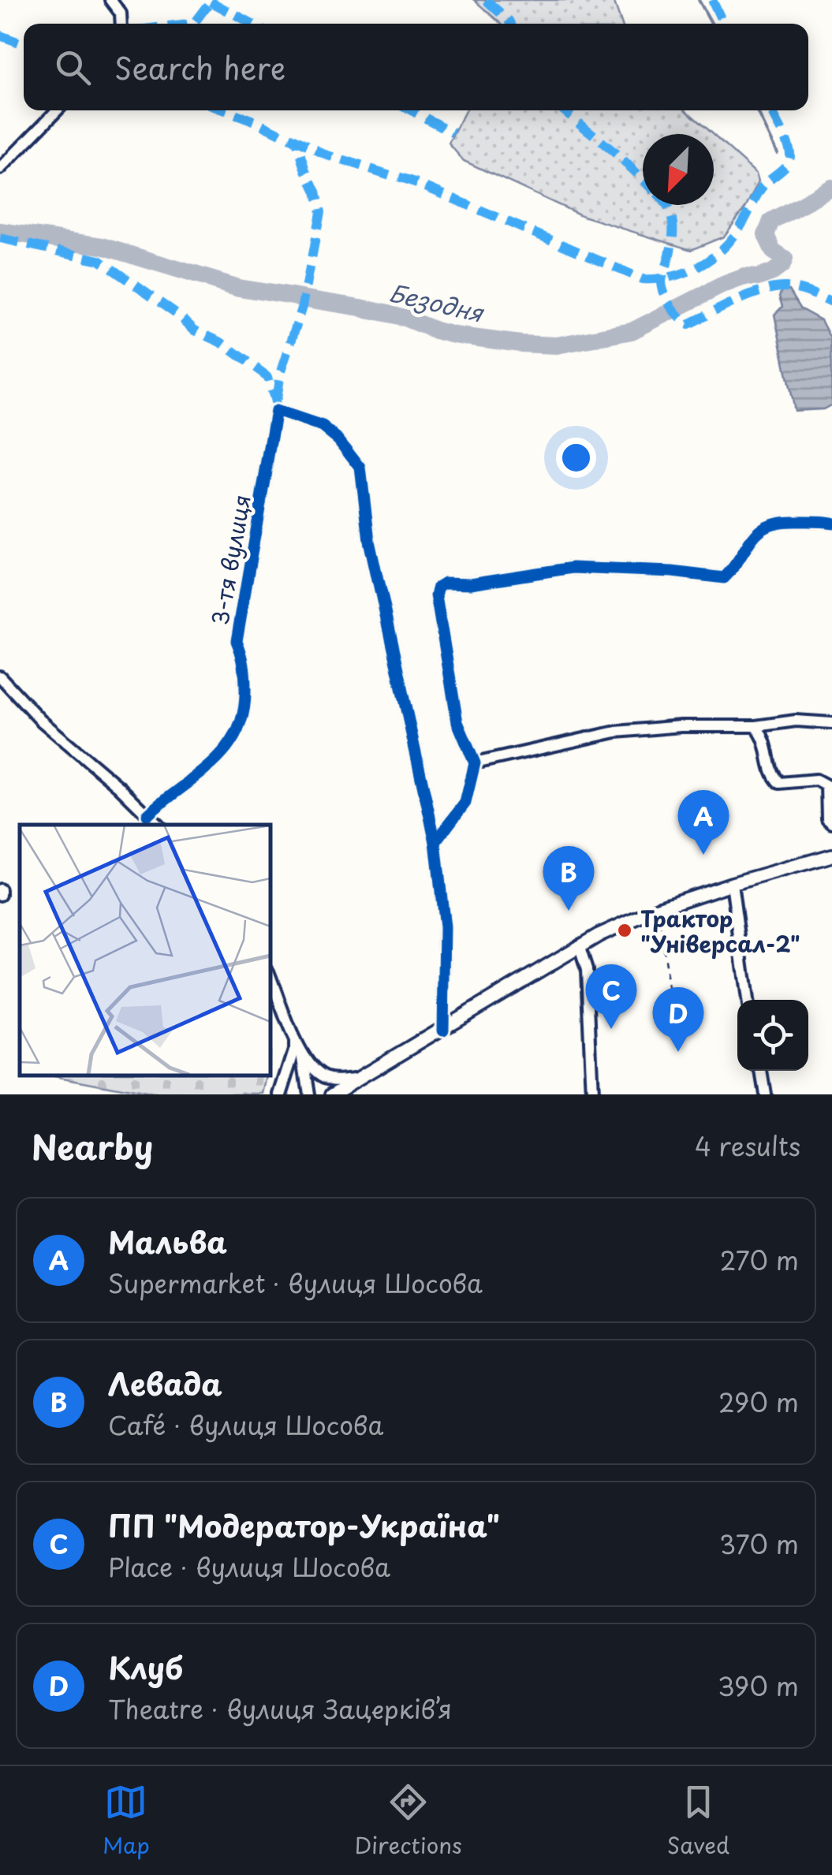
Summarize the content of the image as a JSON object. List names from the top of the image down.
{
  "streets": {
    "street": ["3-тя вулиця"]
  },
  "water": ["Безодня"],
  "places": ["Трактор \"Універсал-2\""],
  "north": "bottom left",
  "page": {
    "search": "Search here",
    "pins": [
      "A",
      "B",
      "C",
      "D"
    ],
    "heading": ["Nearby", "4 results"],
    "list": [
      {
        "mark": "A",
        "name": "Мальва",
        "note": "Supermarket · вулиця Шосова",
        "value": "270 m"
      },
      {
        "mark": "B",
        "name": "Левада",
        "note": "Café · вулиця Шосова",
        "value": "290 m"
      },
      {
        "mark": "C",
        "name": "ПП \"Модератор-Україна\"",
        "note": "Place · вулиця Шосова",
        "value": "370 m"
      },
      {
        "mark": "D",
        "name": "Клуб",
        "note": "Theatre · вулиця Зацерківʼя",
        "value": "390 m"
      }
    ],
    "nav": ["Map", "Directions", "Saved"]
  }
}
